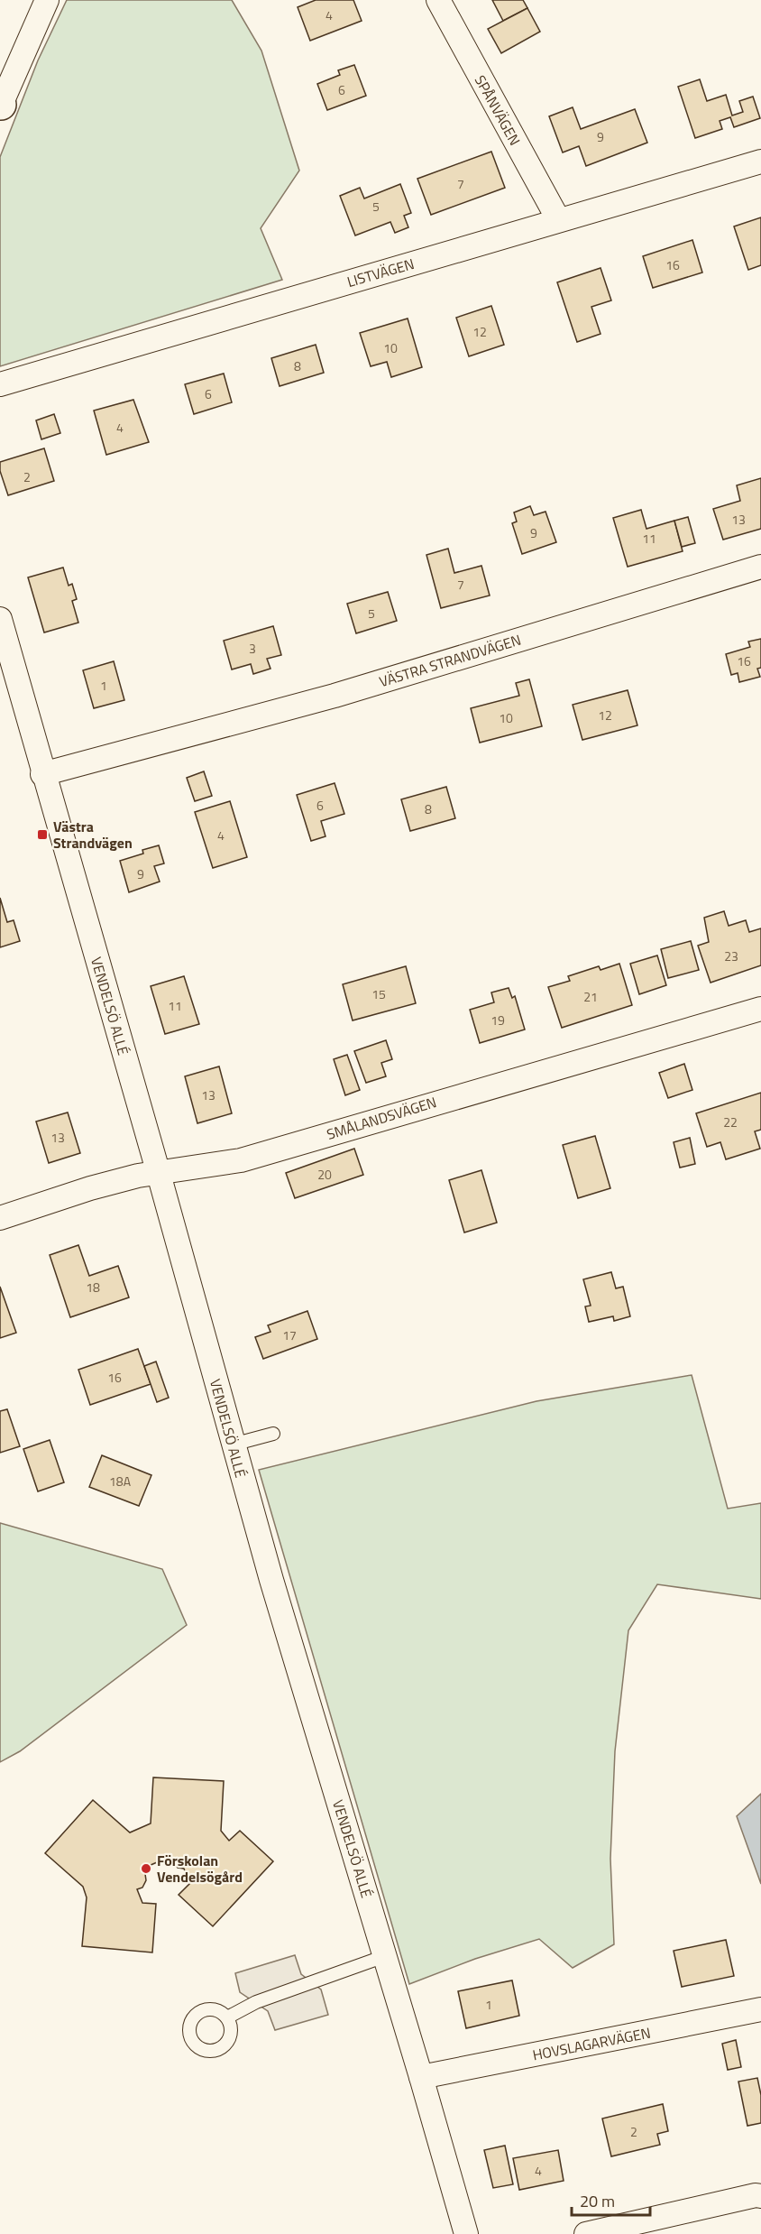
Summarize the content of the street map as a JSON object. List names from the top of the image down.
{
  "streets": {
    "street": [
      "SPÅNVÄGEN",
      "LISTVÄGEN",
      "VÄSTRA STRANDVÄGEN",
      "VENDELSÖ ALLÉ",
      "SMÅLANDSVÄGEN",
      "HOVSLAGARVÄGEN"
    ]
  },
  "crossings": [
    ["SPÅNVÄGEN", "LISTVÄGEN"],
    ["VÄSTRA STRANDVÄGEN", "VENDELSÖ ALLÉ"],
    ["VENDELSÖ ALLÉ", "SMÅLANDSVÄGEN"],
    ["VENDELSÖ ALLÉ", "HOVSLAGARVÄGEN"]
  ],
  "places": {
    "transit": ["Västra Strandvägen"],
    "other": ["Förskolan Vendelsögård"]
  },
  "house_numbers": [
    "4",
    "6",
    "9",
    "7",
    "5",
    "16",
    "12",
    "10",
    "8",
    "6",
    "4",
    "2",
    "13",
    "9",
    "11",
    "7",
    "5",
    "3",
    "16",
    "1",
    "12",
    "10",
    "6",
    "8",
    "4",
    "9",
    "23",
    "15",
    "21",
    "11",
    "19",
    "13",
    "22",
    "13",
    "20",
    "18",
    "17",
    "16",
    "18A",
    "1",
    "2",
    "4"
  ],
  "scale_bar": "20 m"
}
